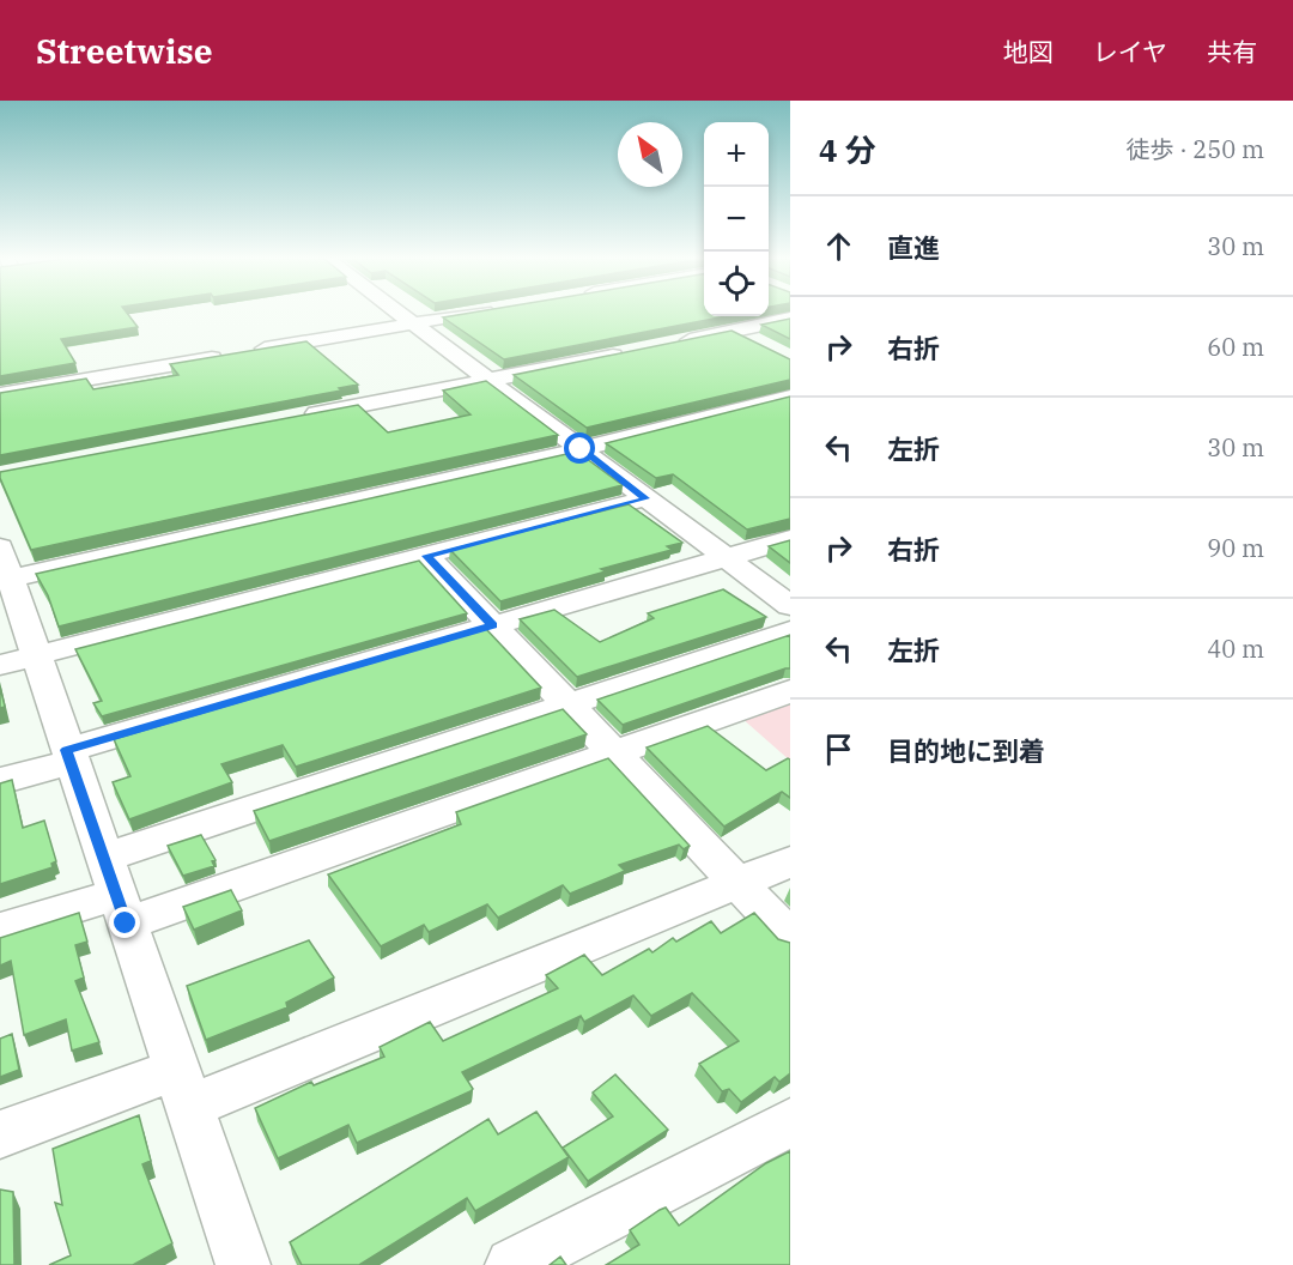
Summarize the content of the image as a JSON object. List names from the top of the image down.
{
  "north": "top left",
  "page": {
    "header": "Streetwise",
    "nav": ["地図", "レイヤ", "共有"],
    "heading": ["4 分", "徒歩 · 250 m"],
    "map_buttons": ["+", "−"],
    "list": [
      ["直進", "30 m"],
      ["右折", "60 m"],
      ["左折", "30 m"],
      ["右折", "90 m"],
      ["左折", "40 m"],
      "目的地に到着"
    ]
  }
}
